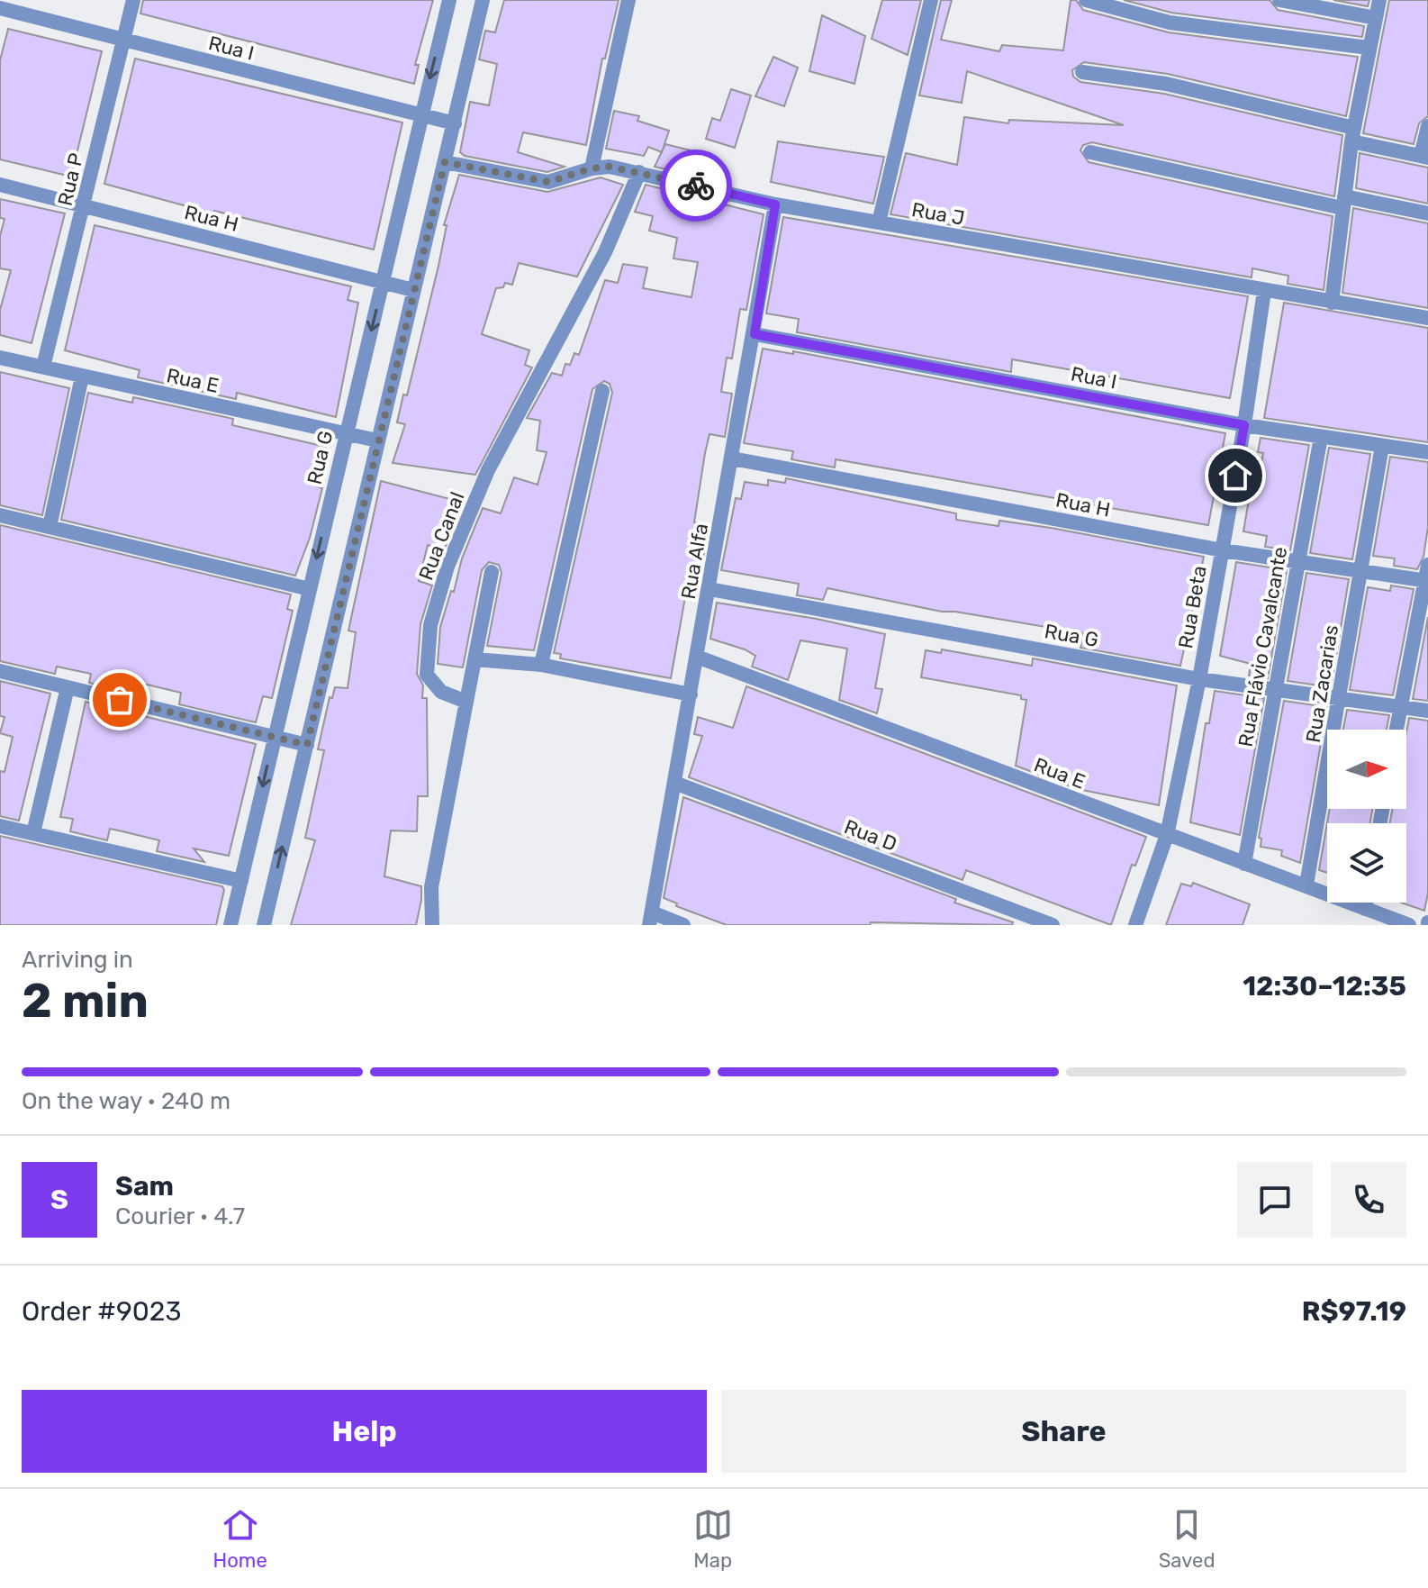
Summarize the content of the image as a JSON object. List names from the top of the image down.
{
  "streets": {
    "street": [
      "Rua I",
      "Rua P",
      "Rua J",
      "Rua H",
      "Rua E",
      "Rua G",
      "Rua Canal",
      "Rua Alfa",
      "Rua Beta",
      "Rua Flávio Cavalcante",
      "Rua Zacarias",
      "Rua D"
    ]
  },
  "crossings": [
    ["Rua I", "Rua P"],
    ["Rua I", "Rua G"],
    ["Rua I", "Rua Alfa"],
    ["Rua I", "Rua Beta"],
    ["Rua I", "Rua Flávio Cavalcante"],
    ["Rua I", "Rua Zacarias"],
    ["Rua P", "Rua H"],
    ["Rua P", "Rua E"],
    ["Rua J", "Rua Canal"],
    ["Rua J", "Rua Alfa"],
    ["Rua J", "Rua Beta"],
    ["Rua H", "Rua G"],
    ["Rua H", "Rua Alfa"],
    ["Rua H", "Rua Beta"],
    ["Rua H", "Rua Flávio Cavalcante"],
    ["Rua H", "Rua Zacarias"],
    ["Rua E", "Rua G"],
    ["Rua E", "Rua Alfa"],
    ["Rua E", "Rua Beta"],
    ["Rua E", "Rua Flávio Cavalcante"],
    ["Rua E", "Rua Zacarias"],
    ["Rua G", "Rua Alfa"],
    ["Rua G", "Rua Beta"],
    ["Rua G", "Rua Flávio Cavalcante"],
    ["Rua G", "Rua Zacarias"],
    ["Rua Alfa", "Rua D"]
  ],
  "north": "right",
  "page": {
    "heading": ["2 min", "Arriving in", "12:30–12:35"],
    "panel": [
      "Sam",
      "Courier · 4.7",
      "Order #9023",
      "R$97.19"
    ],
    "bar": "On the way · 240 m",
    "round": "S",
    "buttons": ["Help", "Share"],
    "tabs": ["Home", "Map", "Saved"]
  }
}
